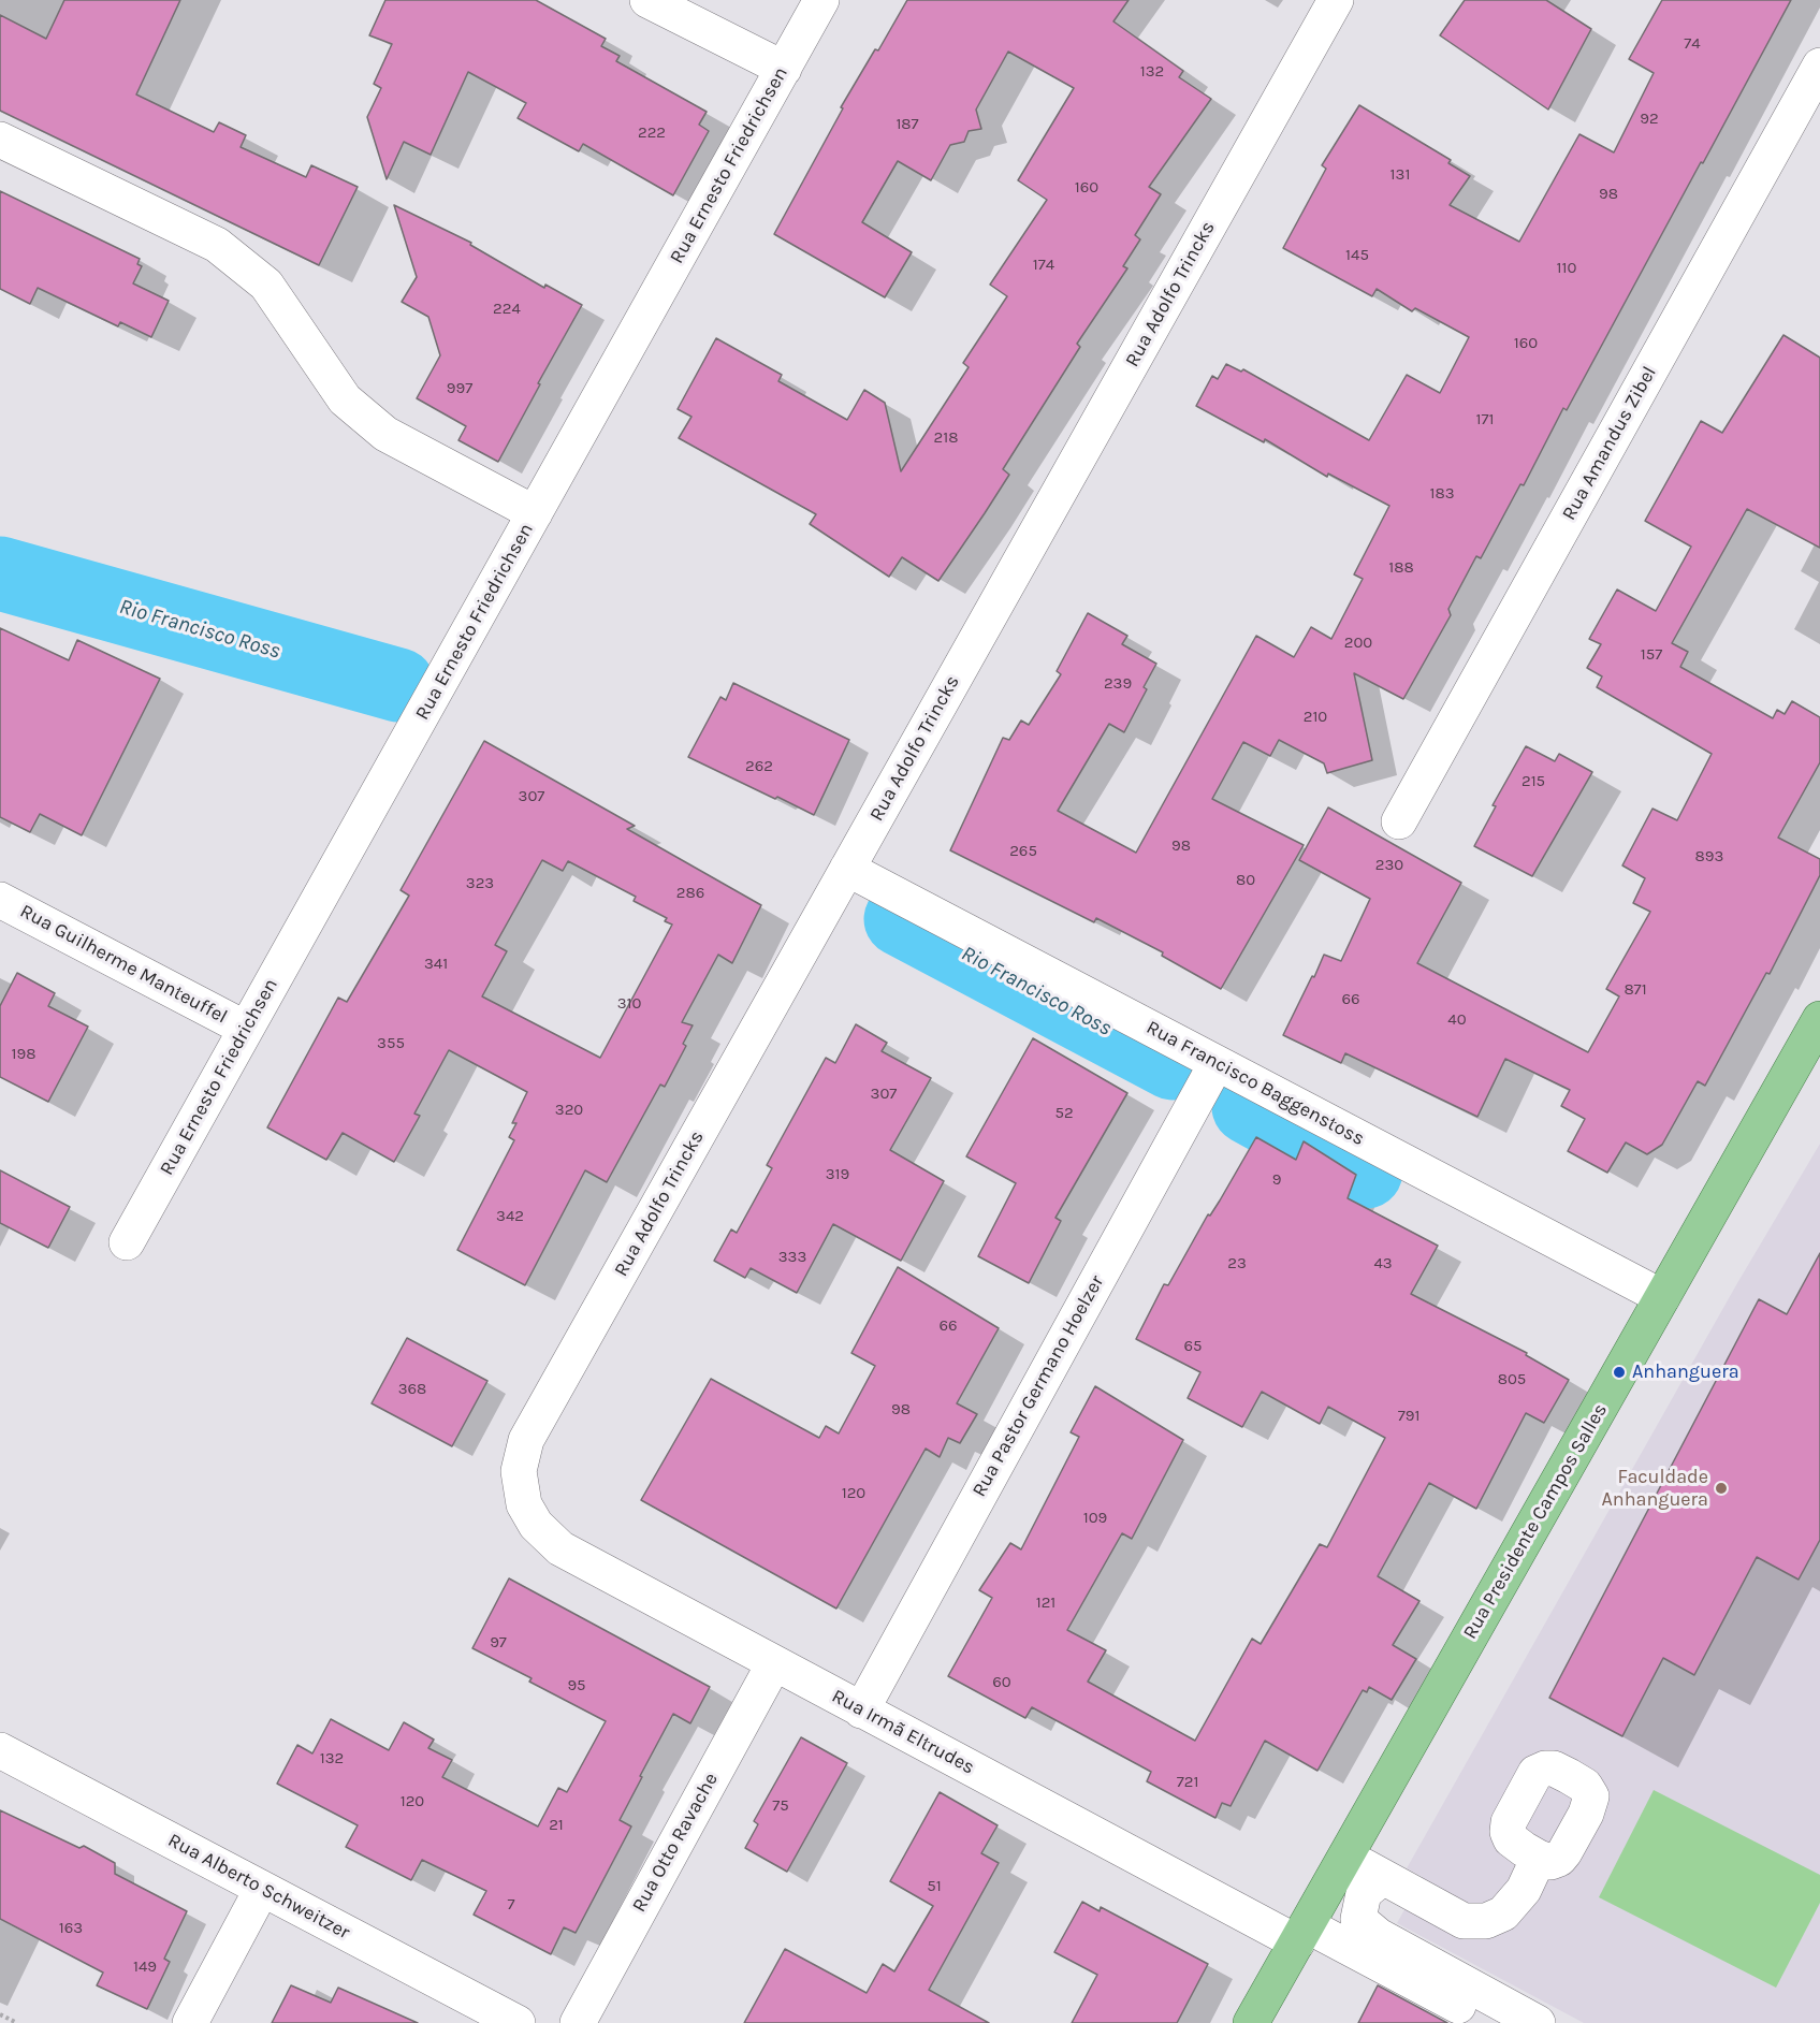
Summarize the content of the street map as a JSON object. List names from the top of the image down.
{
  "streets": {
    "main road": ["Rua Presidente Campos Salles"],
    "street": [
      "Rua Ernesto Friedrichsen",
      "Rua Adolfo Trincks",
      "Rua Amandus Zibel",
      "Rua Guilherme Manteuffel",
      "Rua Francisco Baggenstoss",
      "Rua Pastor Germano Hoelzer",
      "Rua Irmã Eltrudes",
      "Rua Otto Ravache",
      "Rua Alberto Schweitzer"
    ]
  },
  "crossings": [
    ["Rua Ernesto Friedrichsen", "Rua Guilherme Manteuffel"],
    ["Rua Adolfo Trincks", "Rua Francisco Baggenstoss"],
    ["Rua Adolfo Trincks", "Rua Irmã Eltrudes"],
    ["Rua Francisco Baggenstoss", "Rua Pastor Germano Hoelzer"],
    ["Rua Francisco Baggenstoss", "Rua Presidente Campos Salles"],
    ["Rua Pastor Germano Hoelzer", "Rua Irmã Eltrudes"],
    ["Rua Presidente Campos Salles", "Rua Irmã Eltrudes"],
    ["Rua Irmã Eltrudes", "Rua Otto Ravache"]
  ],
  "water": ["Rio Francisco Ross"],
  "places": ["Anhanguera", "Faculdade Anhanguera"],
  "house_numbers": [
    "74",
    "132",
    "92",
    "187",
    "222",
    "131",
    "160",
    "98",
    "145",
    "174",
    "110",
    "224",
    "160",
    "997",
    "171",
    "218",
    "183",
    "188",
    "200",
    "157",
    "239",
    "210",
    "262",
    "215",
    "307",
    "98",
    "265",
    "893",
    "230",
    "80",
    "323",
    "286",
    "341",
    "871",
    "66",
    "310",
    "40",
    "355",
    "198",
    "307",
    "320",
    "52",
    "319",
    "9",
    "342",
    "333",
    "23",
    "43",
    "66",
    "65",
    "805",
    "368",
    "98",
    "791",
    "120",
    "109",
    "121",
    "97",
    "60",
    "95",
    "132",
    "721",
    "120",
    "75",
    "21",
    "51",
    "7",
    "163",
    "149"
  ]
}
